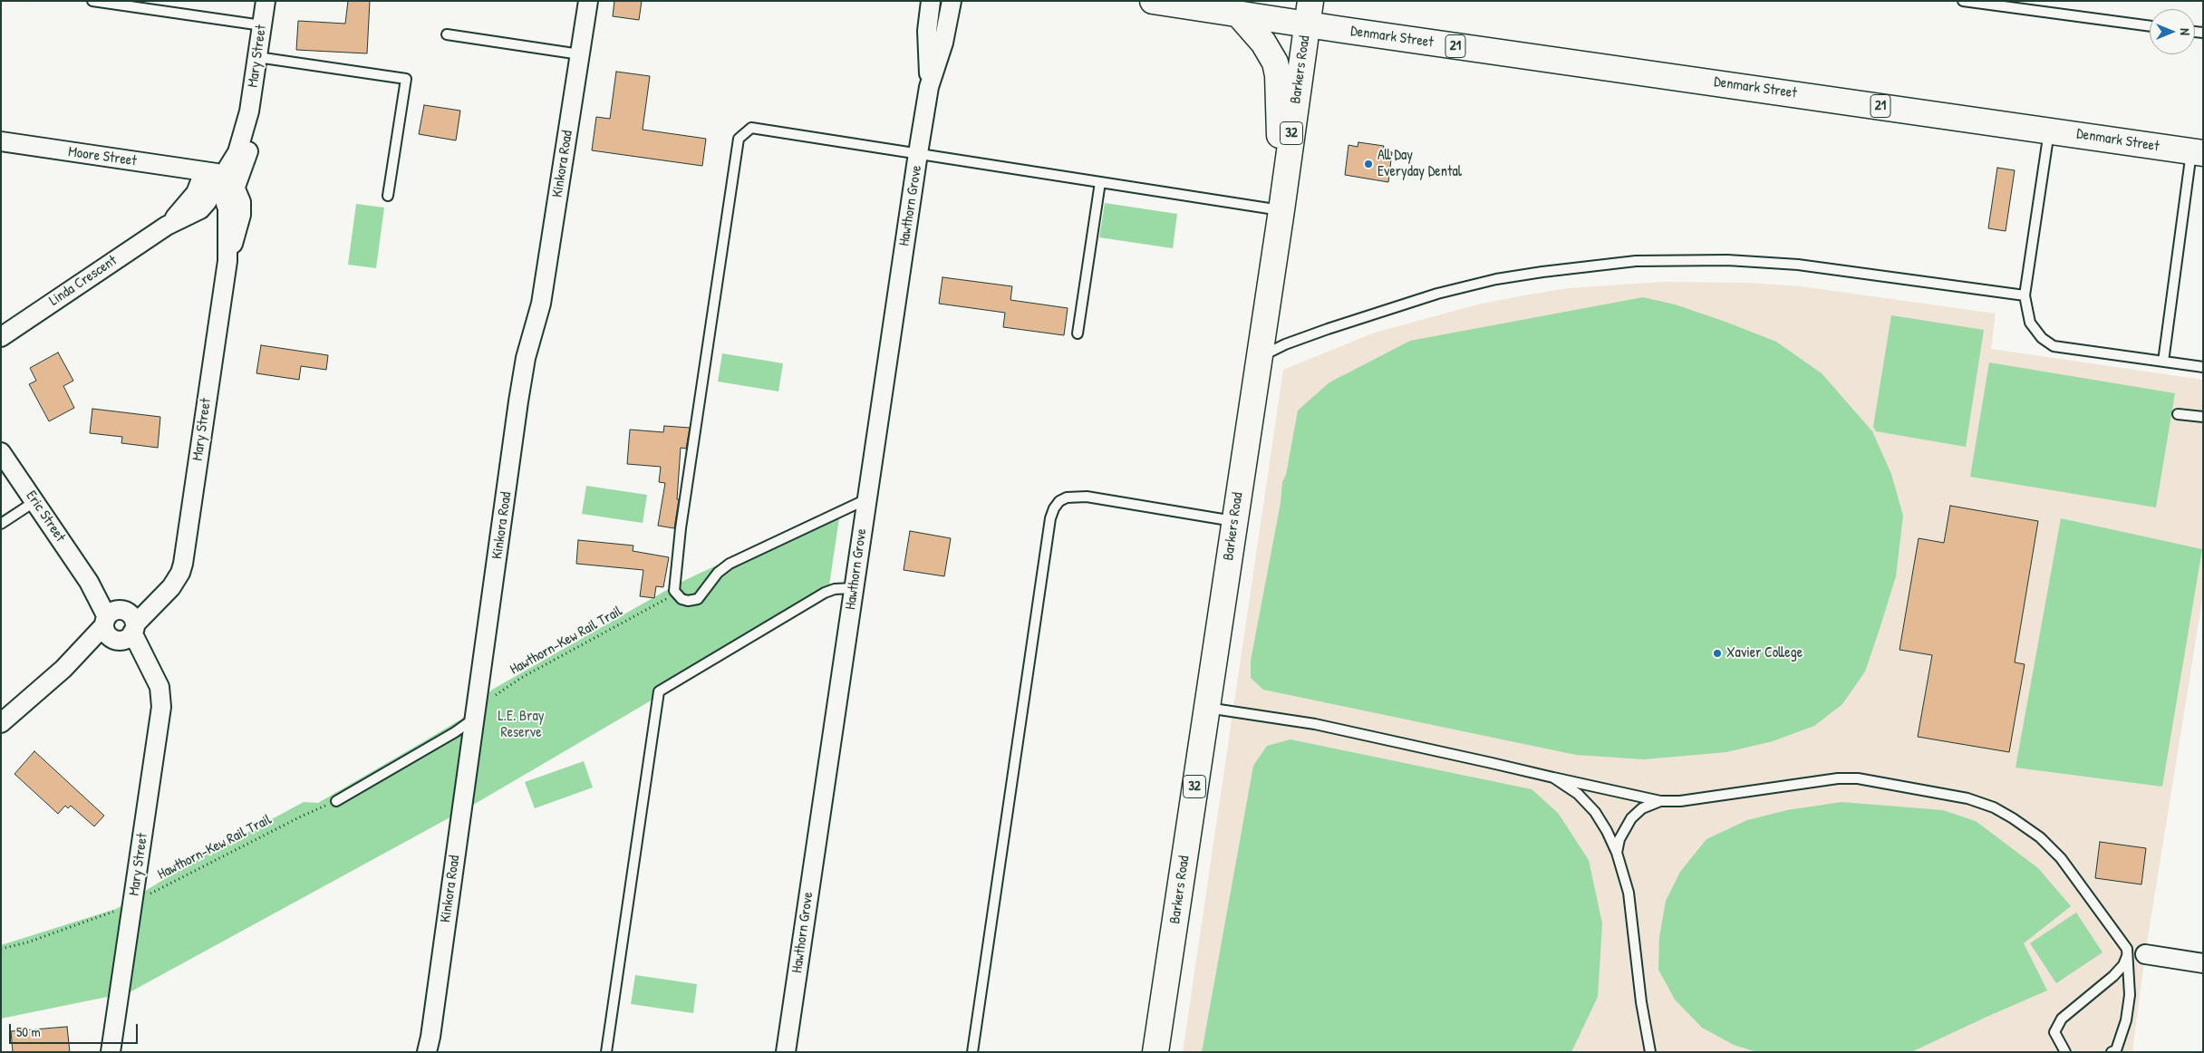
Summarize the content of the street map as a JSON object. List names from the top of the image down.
{
  "streets": {
    "main road": [
      "Denmark Street",
      "21",
      "Barkers Road",
      "32"
    ],
    "street": [
      "Mary Street",
      "Moore Street",
      "Kinkora Road",
      "Hawthorn Grove",
      "Linda Crescent",
      "Eric Street"
    ],
    "path": ["Hawthorn-Kew Rail Trail"]
  },
  "crossings": [
    ["Denmark Street", "21"],
    ["Denmark Street", "Barkers Road"],
    ["21", "Barkers Road"],
    ["Mary Street", "Moore Street"],
    ["Mary Street", "Linda Crescent"],
    ["Mary Street", "Eric Street"],
    ["Mary Street", "Hawthorn-Kew Rail Trail"],
    ["Moore Street", "Linda Crescent"],
    ["Kinkora Road", "Hawthorn-Kew Rail Trail"]
  ],
  "parks": ["L.E. Bray Reserve"],
  "places": ["All Day Everyday Dental", "Xavier College"],
  "scale_bar": "50 m",
  "north": "right"
}
